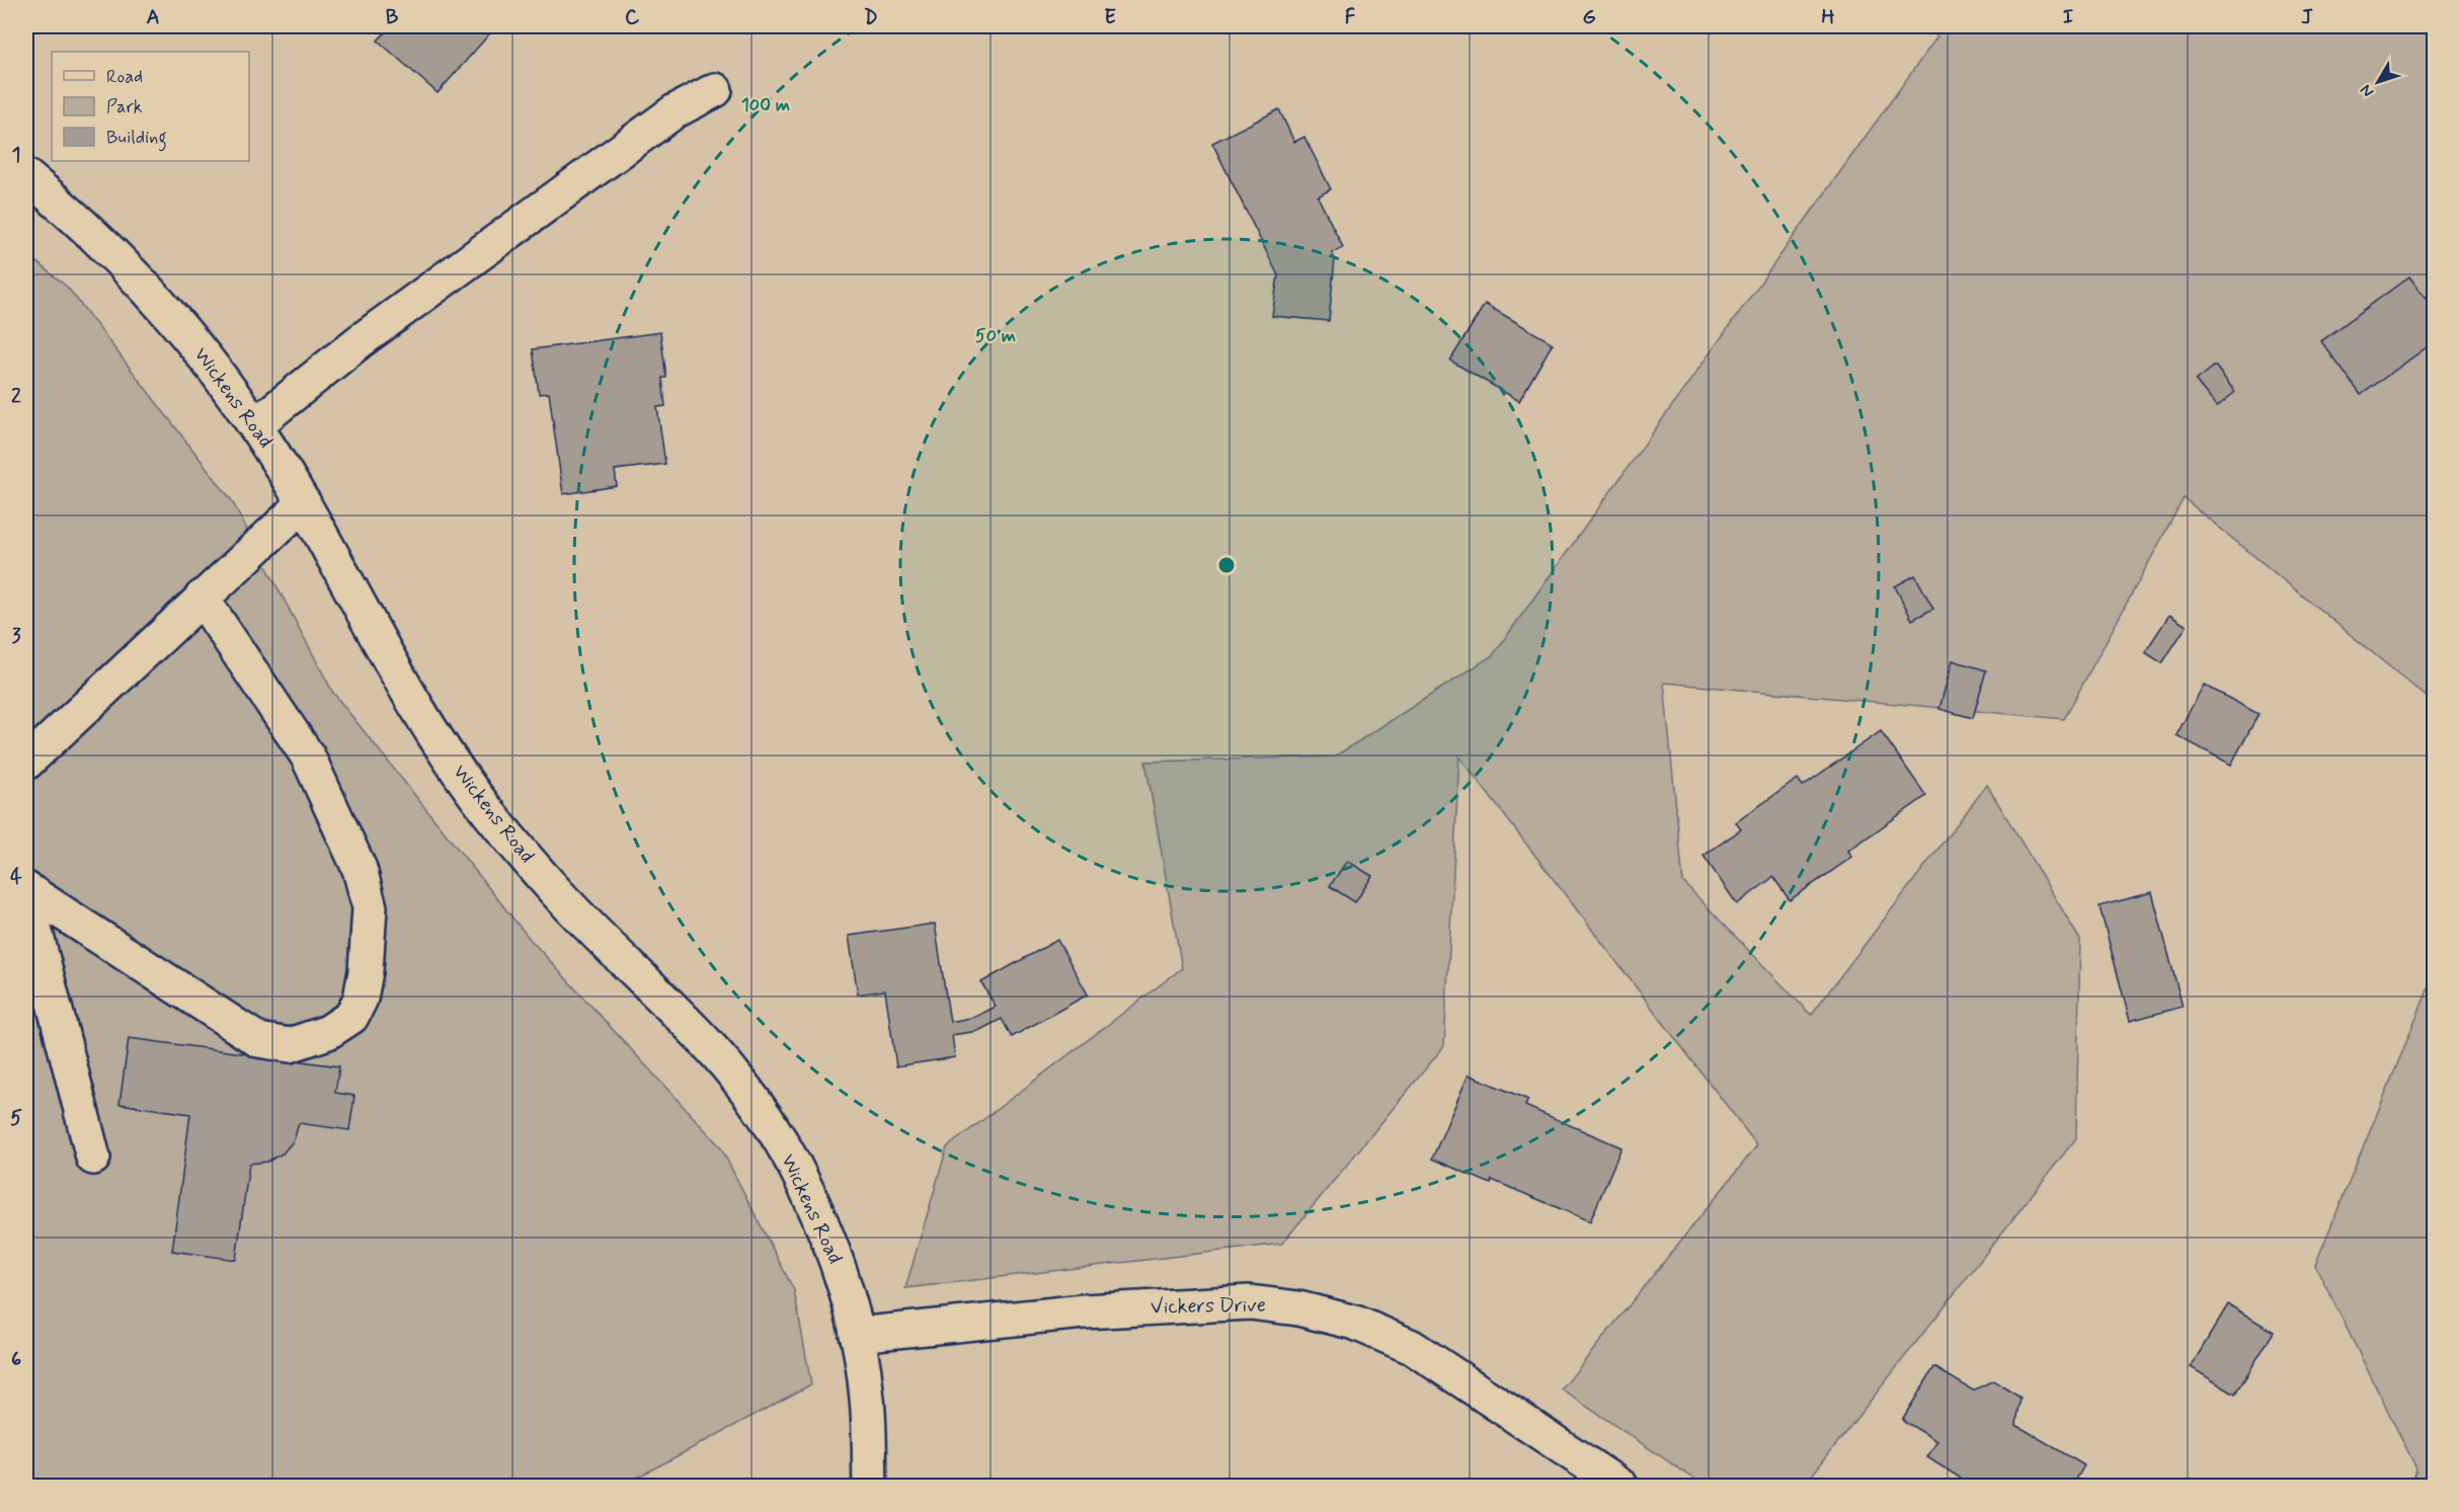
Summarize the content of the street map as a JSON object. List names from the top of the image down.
{
  "streets": {
    "street": ["Wickens Road", "Vickers Drive"]
  },
  "crossings": [
    ["Wickens Road", "Vickers Drive"]
  ],
  "legend": ["Road", "Park", "Building"],
  "north": "bottom left",
  "grid": {
    "columns": [
      "A",
      "B",
      "C",
      "D",
      "E",
      "F",
      "G",
      "H",
      "I",
      "J"
    ],
    "rows": [
      "1",
      "2",
      "3",
      "4",
      "5",
      "6"
    ]
  },
  "rings": ["100 m", "50 m"]
}
